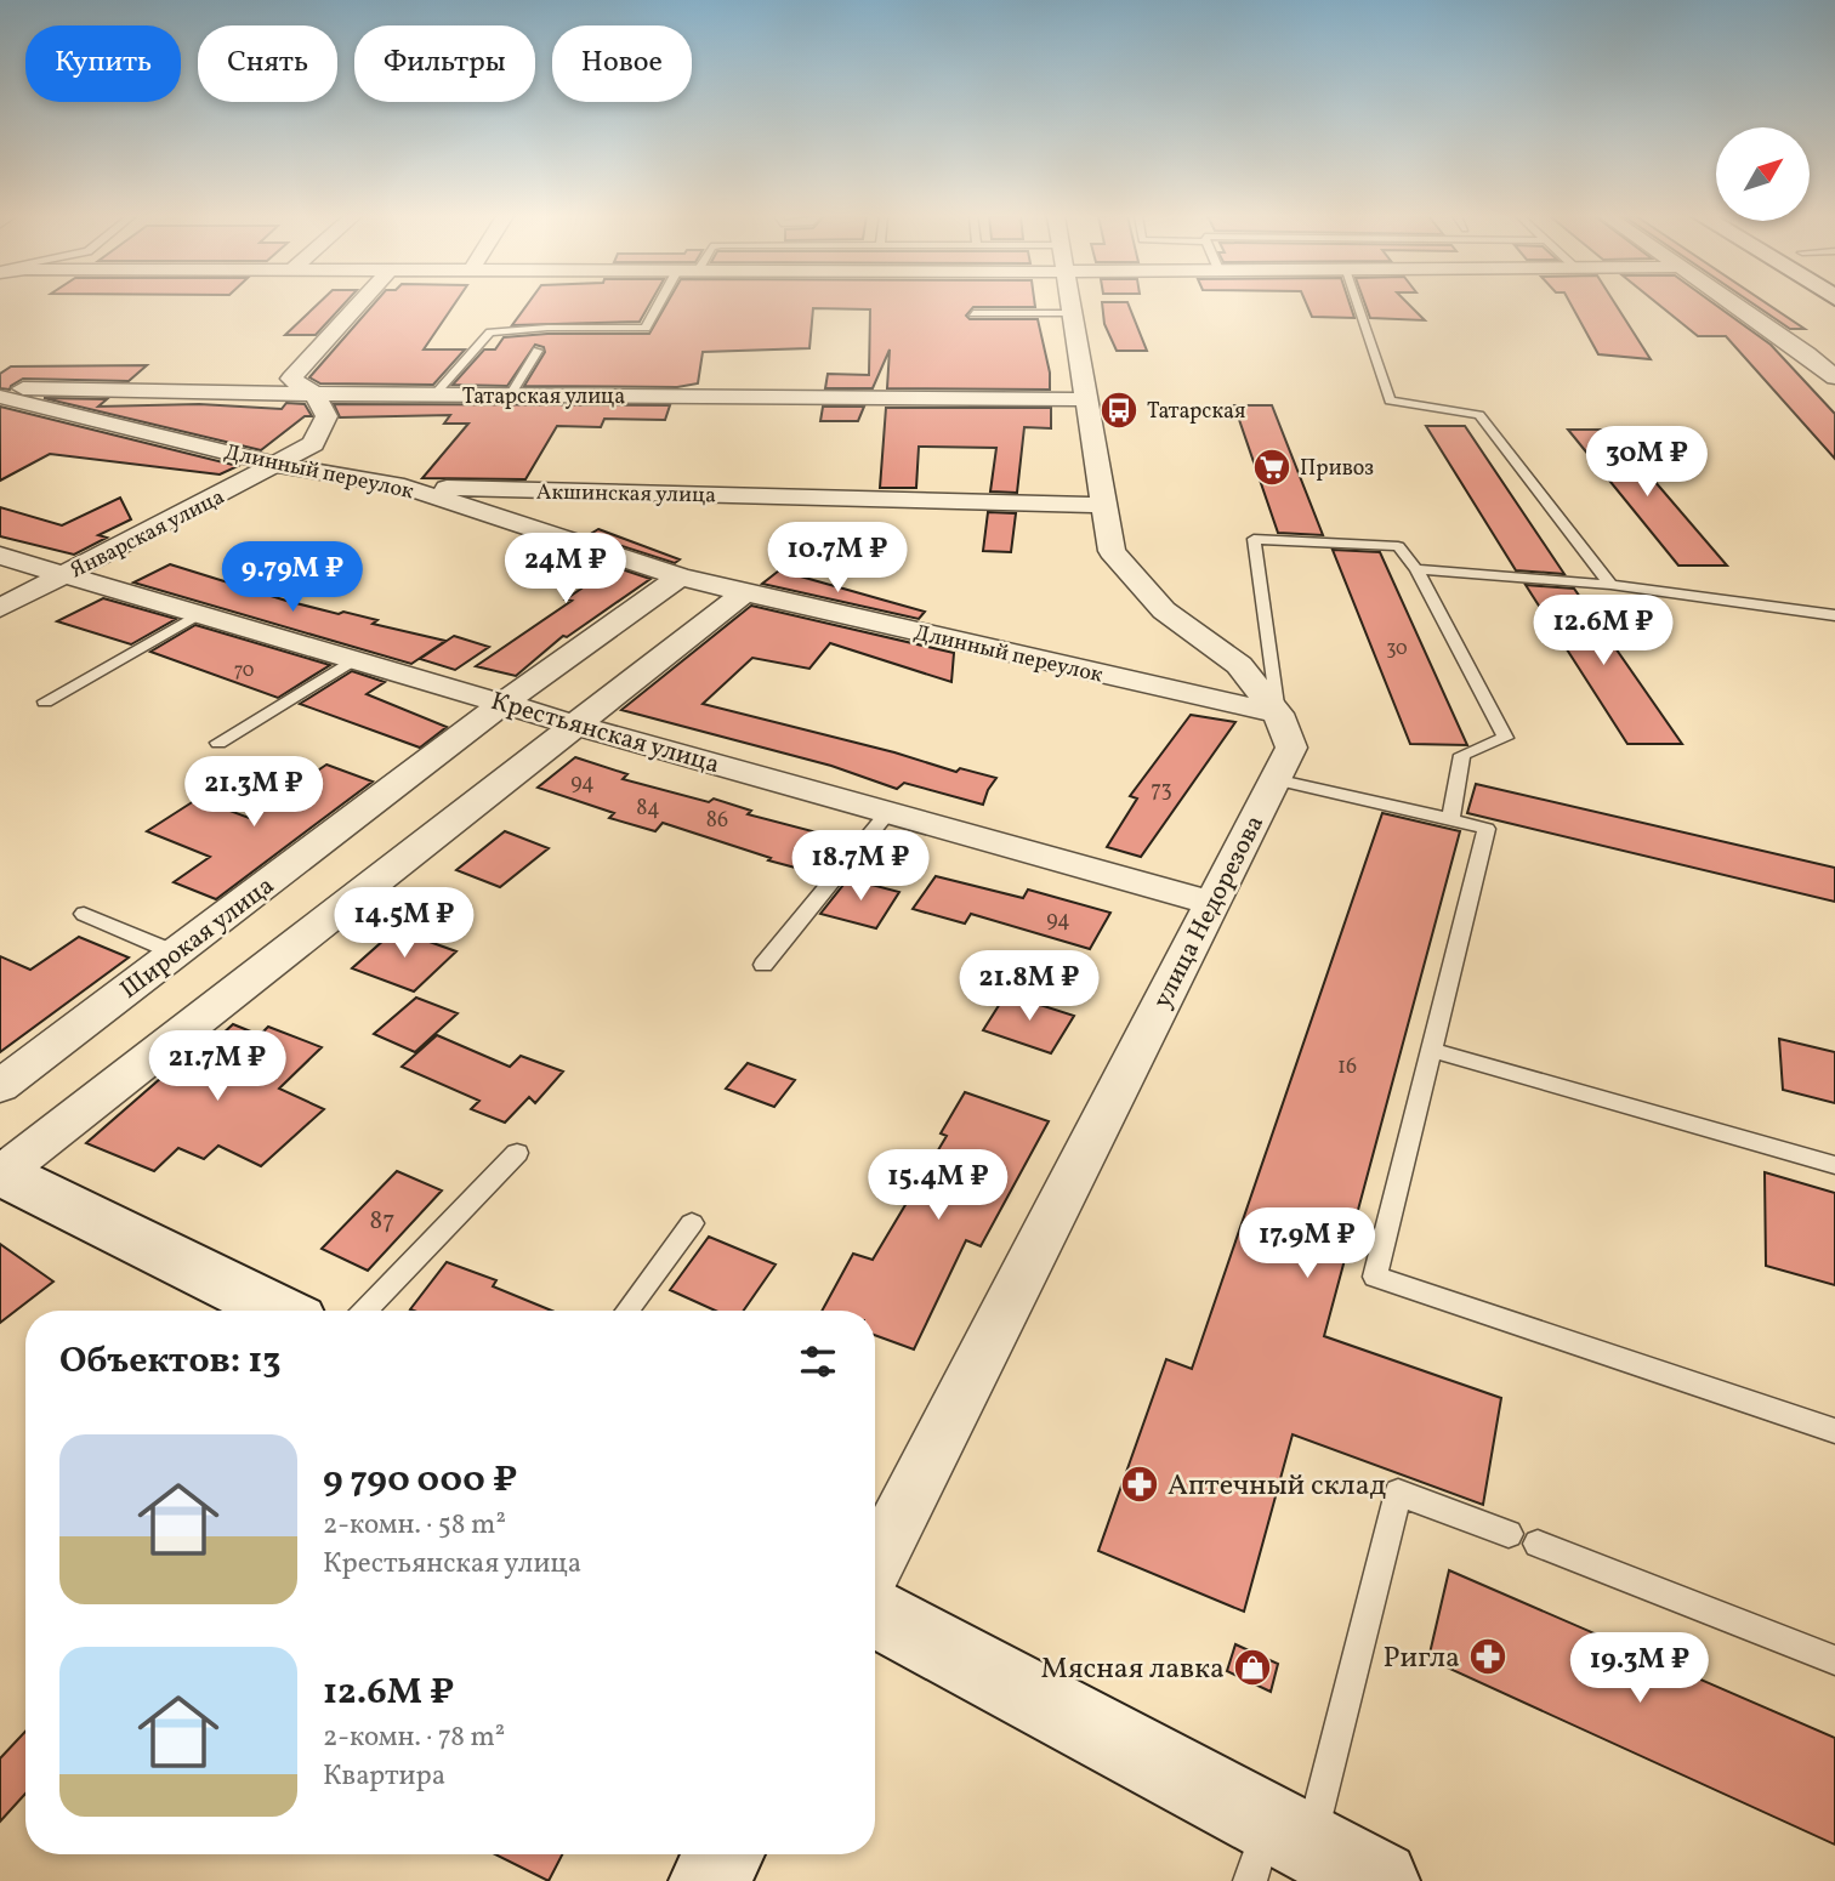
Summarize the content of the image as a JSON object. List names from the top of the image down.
{
  "streets": {
    "street": [
      "Татарская улица",
      "Длинный переулок",
      "Акшинская улица",
      "Январская улица",
      "Крестьянская улица",
      "улица Недорезова",
      "Широкая улица"
    ]
  },
  "crossings": [
    ["Татарская улица", "Январская улица"],
    ["Татарская улица", "улица Недорезова"],
    ["Длинный переулок", "Акшинская улица"],
    ["Длинный переулок", "Январская улица"],
    ["Длинный переулок", "улица Недорезова"],
    ["Длинный переулок", "Широкая улица"],
    ["Акшинская улица", "улица Недорезова"],
    ["Январская улица", "Крестьянская улица"],
    ["Крестьянская улица", "улица Недорезова"],
    ["Крестьянская улица", "Широкая улица"]
  ],
  "places": {
    "bus stop": ["Татарская"],
    "supermarket": ["Привоз"],
    "pharmacy": ["Аптечный склад", "Ригла"],
    "shop": ["Мясная лавка"]
  },
  "house_numbers": [
    "30",
    "70",
    "94",
    "73",
    "84",
    "86",
    "94",
    "16",
    "87"
  ],
  "north": "top right",
  "page": {
    "chip": [
      "Купить",
      "Снять",
      "Фильтры",
      "Новое"
    ],
    "price": [
      "30M ₽",
      "10.7M ₽",
      "24M ₽",
      "9.79M ₽",
      "12.6M ₽",
      "21.3M ₽",
      "18.7M ₽",
      "14.5M ₽",
      "21.8M ₽",
      "21.7M ₽",
      "15.4M ₽",
      "17.9M ₽",
      "19.3M ₽"
    ],
    "heading": "Объектов: 13",
    "list": [
      {
        "name": "9 790 000 ₽",
        "note": "2-комн. · 58 m² · Крестьянская улица"
      },
      {
        "name": "12.6M ₽",
        "note": "2-комн. · 78 m² · Квартира"
      }
    ]
  }
}
